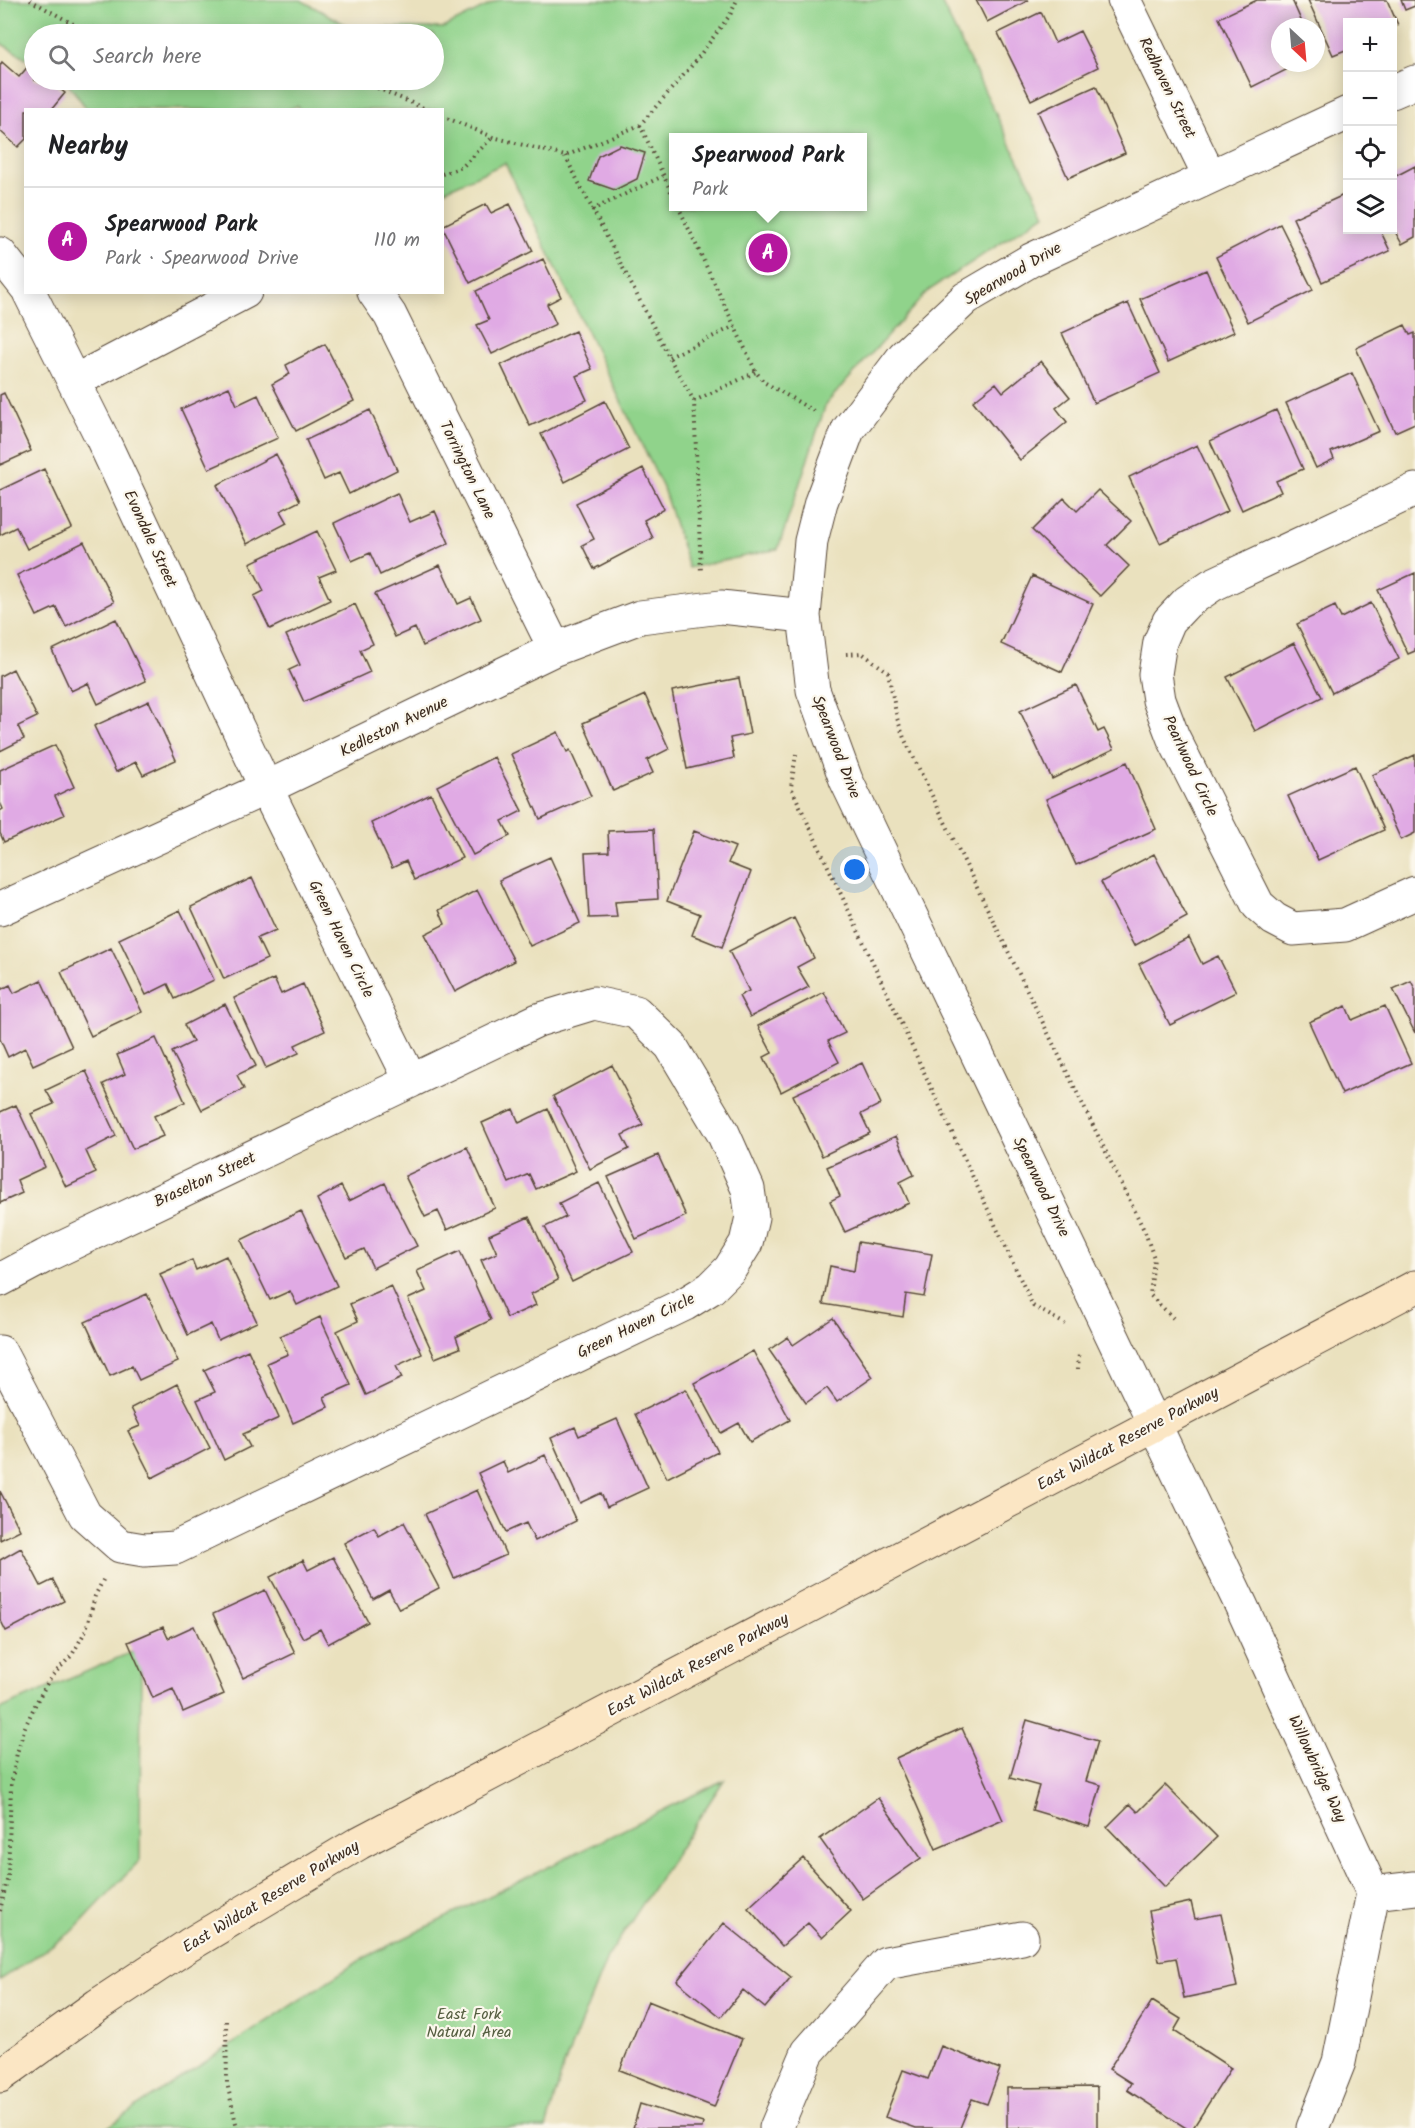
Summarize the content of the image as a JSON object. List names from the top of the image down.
{
  "streets": {
    "main road": ["East Wildcat Reserve Parkway"],
    "street": [
      "Redhaven Street",
      "Spearwood Drive",
      "Torrington Lane",
      "Evondale Street",
      "Kedleston Avenue",
      "Pearlwood Circle",
      "Green Haven Circle",
      "Braselton Street",
      "Willowbridge Way"
    ]
  },
  "crossings": [
    ["Redhaven Street", "Spearwood Drive"],
    ["Spearwood Drive", "Kedleston Avenue"],
    ["Spearwood Drive", "East Wildcat Reserve Parkway"],
    ["Spearwood Drive", "Willowbridge Way"],
    ["Torrington Lane", "Kedleston Avenue"],
    ["Evondale Street", "Kedleston Avenue"],
    ["Evondale Street", "Green Haven Circle"],
    ["Kedleston Avenue", "Green Haven Circle"],
    ["Green Haven Circle", "Braselton Street"],
    ["East Wildcat Reserve Parkway", "Willowbridge Way"]
  ],
  "parks": ["East Fork Natural Area"],
  "north": "bottom right",
  "page": {
    "map_buttons": ["+", "−"],
    "search": "Search here",
    "heading": "Nearby",
    "popup": ["Spearwood Park", "Park"],
    "list": [
      {
        "mark": "A",
        "name": "Spearwood Park",
        "note": "Park · Spearwood Drive",
        "value": "110 m"
      }
    ],
    "pins": "A"
  }
}
